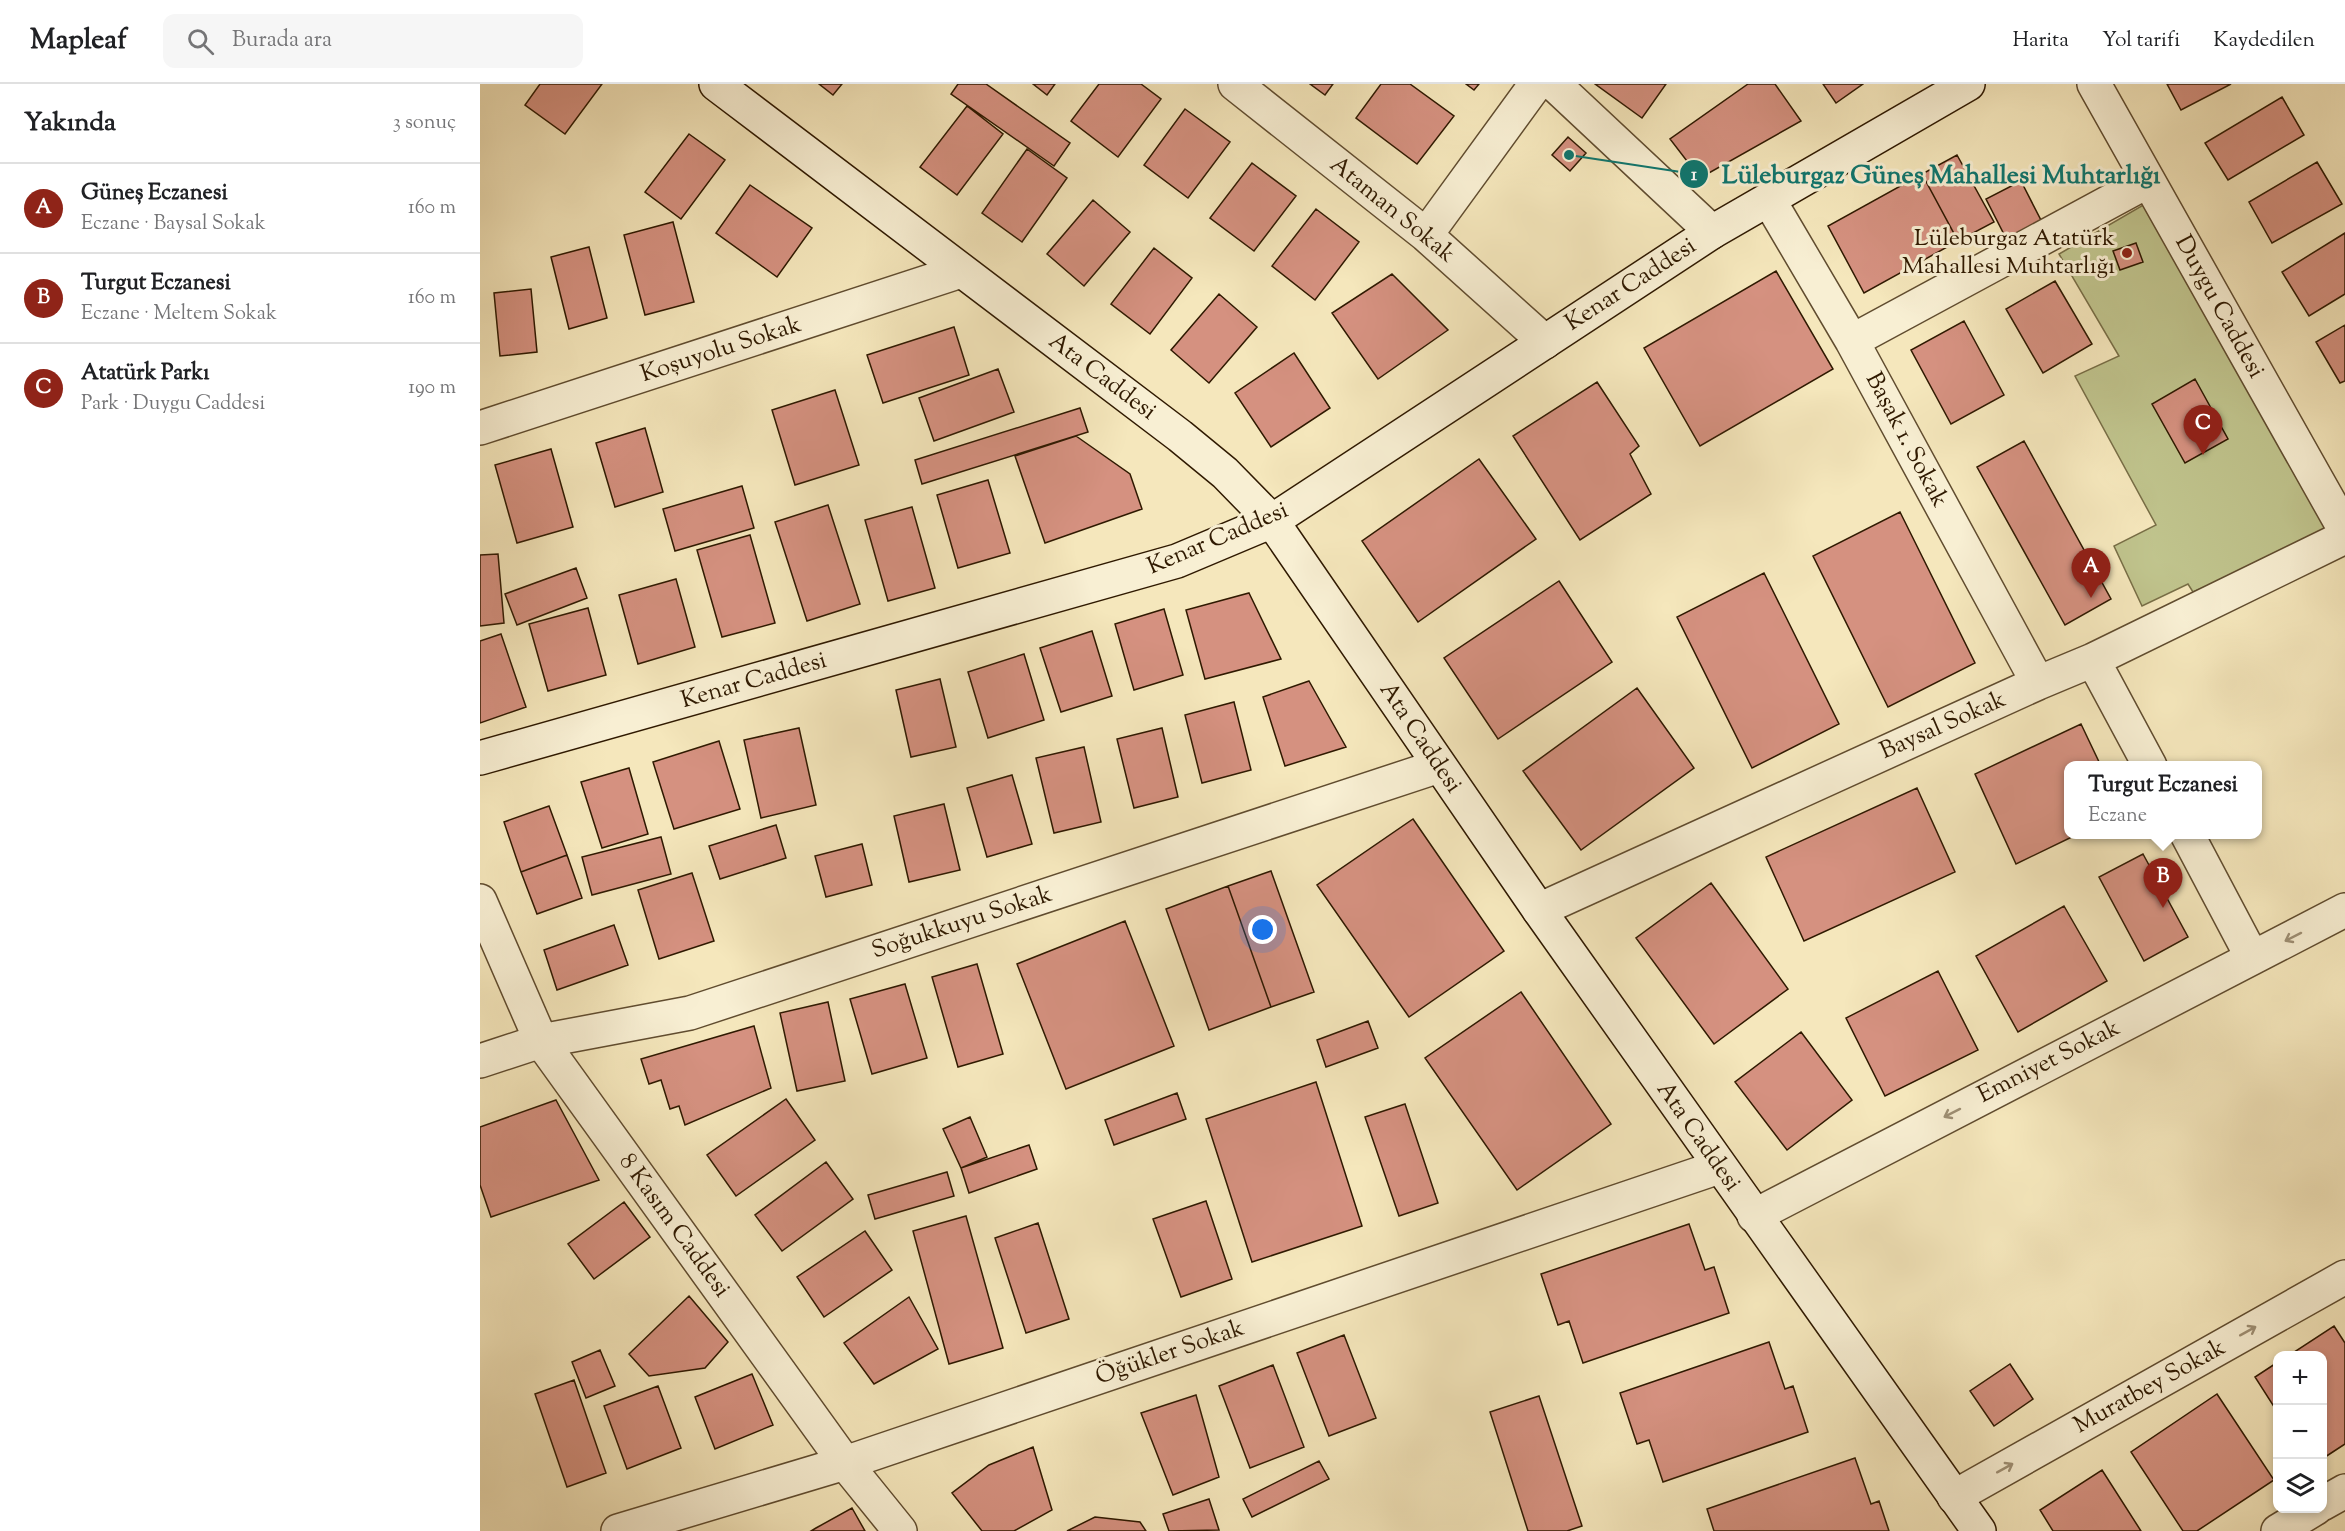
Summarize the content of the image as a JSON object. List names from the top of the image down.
{
  "streets": {
    "street": [
      "Ataman Sokak",
      "Kenar Caddesi",
      "Duygu Caddesi",
      "Koşuyolu Sokak",
      "Ata Caddesi",
      "Başak 1. Sokak",
      "Baysal Sokak",
      "Soğukkuyu Sokak",
      "Emniyet Sokak",
      "8 Kasım Caddesi",
      "Öğükler Sokak",
      "Muratbey Sokak"
    ]
  },
  "crossings": [
    ["Ataman Sokak", "Kenar Caddesi"],
    ["Kenar Caddesi", "Ata Caddesi"],
    ["Kenar Caddesi", "Başak 1. Sokak"],
    ["Koşuyolu Sokak", "Ata Caddesi"],
    ["Ata Caddesi", "Baysal Sokak"],
    ["Ata Caddesi", "Soğukkuyu Sokak"],
    ["Ata Caddesi", "Emniyet Sokak"],
    ["Ata Caddesi", "Öğükler Sokak"],
    ["Ata Caddesi", "Muratbey Sokak"],
    ["Başak 1. Sokak", "Baysal Sokak"],
    ["Soğukkuyu Sokak", "8 Kasım Caddesi"],
    ["8 Kasım Caddesi", "Öğükler Sokak"]
  ],
  "one_way": ["Emniyet Sokak", "Muratbey Sokak"],
  "places": ["Lüleburgaz Güneş Mahallesi Muhtarlığı", "Lüleburgaz Atatürk Mahallesi Muhtarlığı"],
  "page": {
    "header": "Mapleaf",
    "search": "Burada ara",
    "nav": ["Harita", "Yol tarifi", "Kaydedilen"],
    "heading": ["Yakında", "3 sonuç"],
    "list": [
      {
        "mark": "A",
        "name": "Güneş Eczanesi",
        "note": "Eczane · Baysal Sokak",
        "value": "160 m"
      },
      {
        "mark": "B",
        "name": "Turgut Eczanesi",
        "note": "Eczane · Meltem Sokak",
        "value": "160 m"
      },
      {
        "mark": "C",
        "name": "Atatürk Parkı",
        "note": "Park · Duygu Caddesi",
        "value": "190 m"
      }
    ],
    "pins": ["C", "A", "B"],
    "popup": ["Turgut Eczanesi", "Eczane"],
    "map_buttons": ["+", "−"]
  }
}
